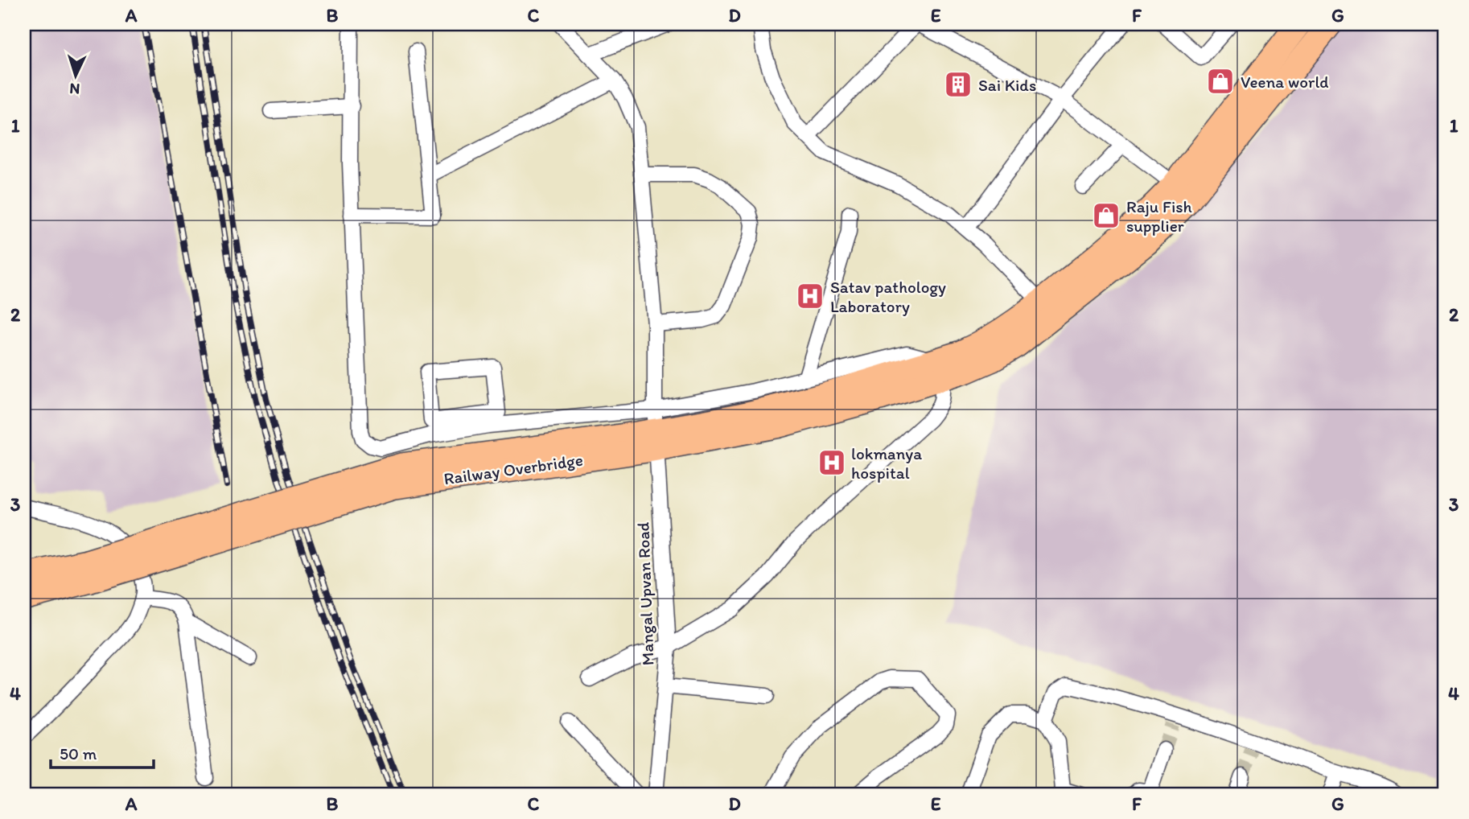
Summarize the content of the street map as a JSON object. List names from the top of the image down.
{
  "streets": {
    "main road": ["Railway Overbridge"],
    "street": ["Mangal Upvan Road"]
  },
  "places": {
    "shop": ["Veena world", "Raju Fish supplier"],
    "building": ["Sai Kids"],
    "hospital": ["Satav pathology Laboratory", "lokmanya hospital"]
  },
  "scale_bar": "50 m",
  "north": "bottom",
  "grid": {
    "columns": [
      "A",
      "B",
      "C",
      "D",
      "E",
      "F",
      "G"
    ],
    "rows": [
      "1",
      "2",
      "3",
      "4"
    ]
  }
}
